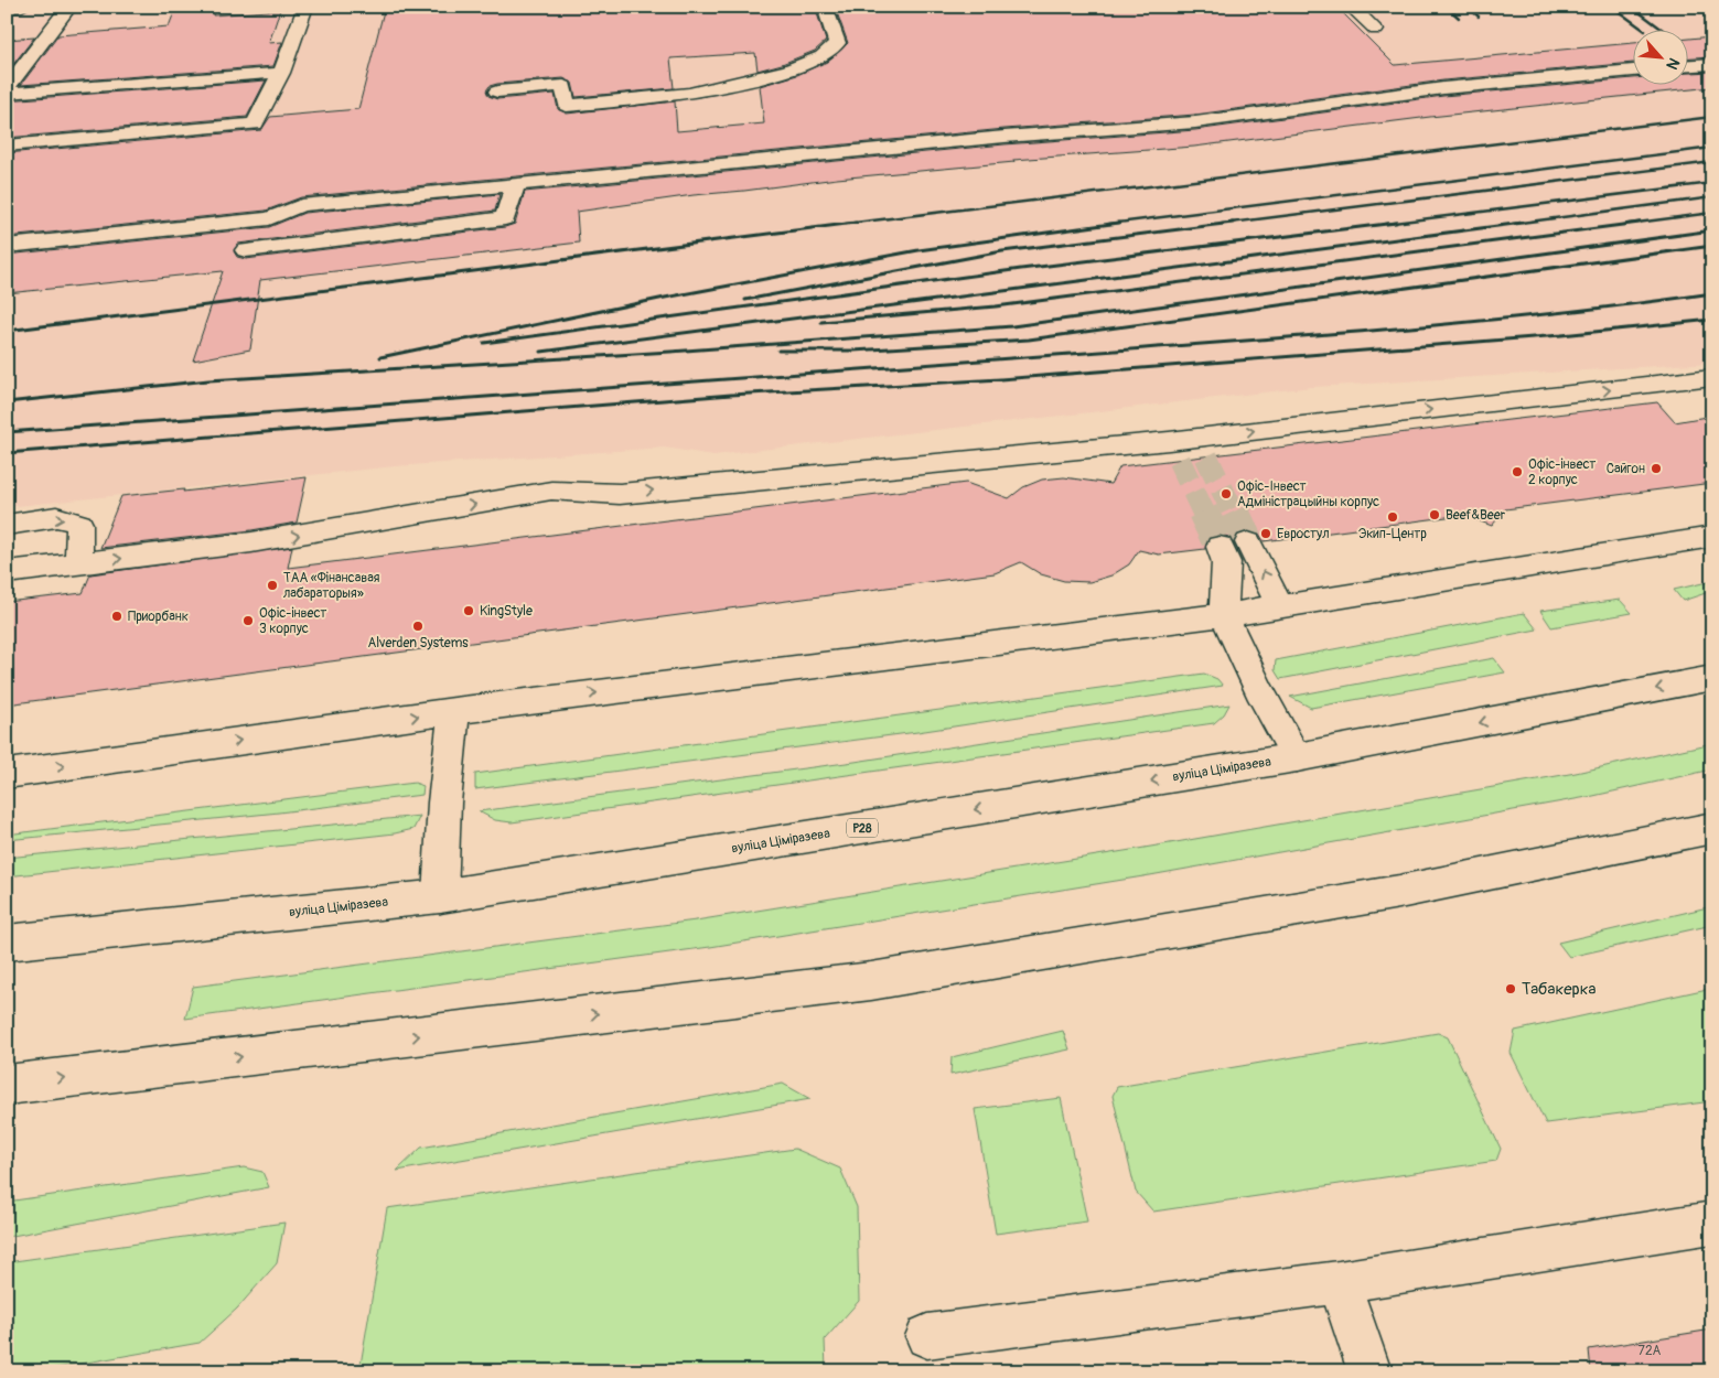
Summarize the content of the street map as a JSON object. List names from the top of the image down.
{
  "streets": {
    "main road": ["вуліца Ціміразева", "Р28"]
  },
  "places": [
    "Сайгон",
    "Офіс-інвест 2 корпус",
    "Офіс-Інвест Адміністрацыйны корпус",
    "Beef&Beer",
    "Экип-Центр",
    "Евростул",
    "ТАА «Фінансавая лабараторыя»",
    "KingStyle",
    "Приорбанк",
    "Офіс-інвест 3 корпус",
    "Alverden Systems",
    "Табакерка"
  ],
  "house_numbers": ["72А"],
  "north": "bottom right"
}
